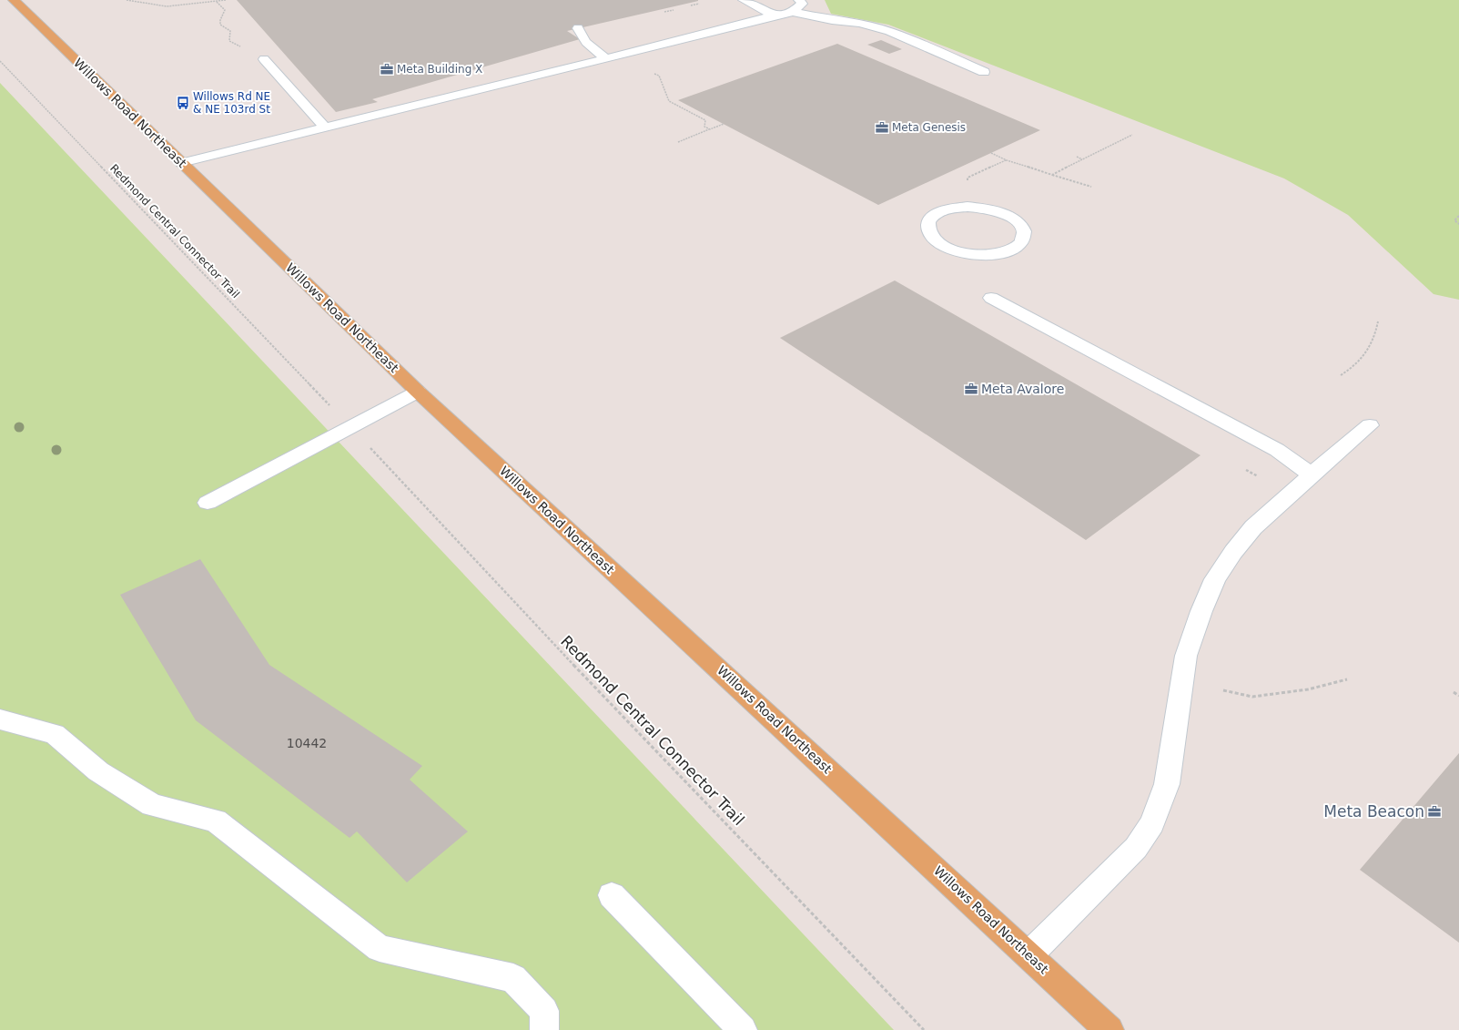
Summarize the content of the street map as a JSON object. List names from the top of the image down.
{
  "streets": {
    "main road": ["Willows Road Northeast"],
    "path": ["Redmond Central Connector Trail"]
  },
  "places": {
    "office": [
      "Meta Building X",
      "Meta Genesis",
      "Meta Avalore",
      "Meta Beacon"
    ],
    "bus stop": ["Willows Rd NE & NE 103rd St"]
  },
  "house_numbers": ["10442"]
}
